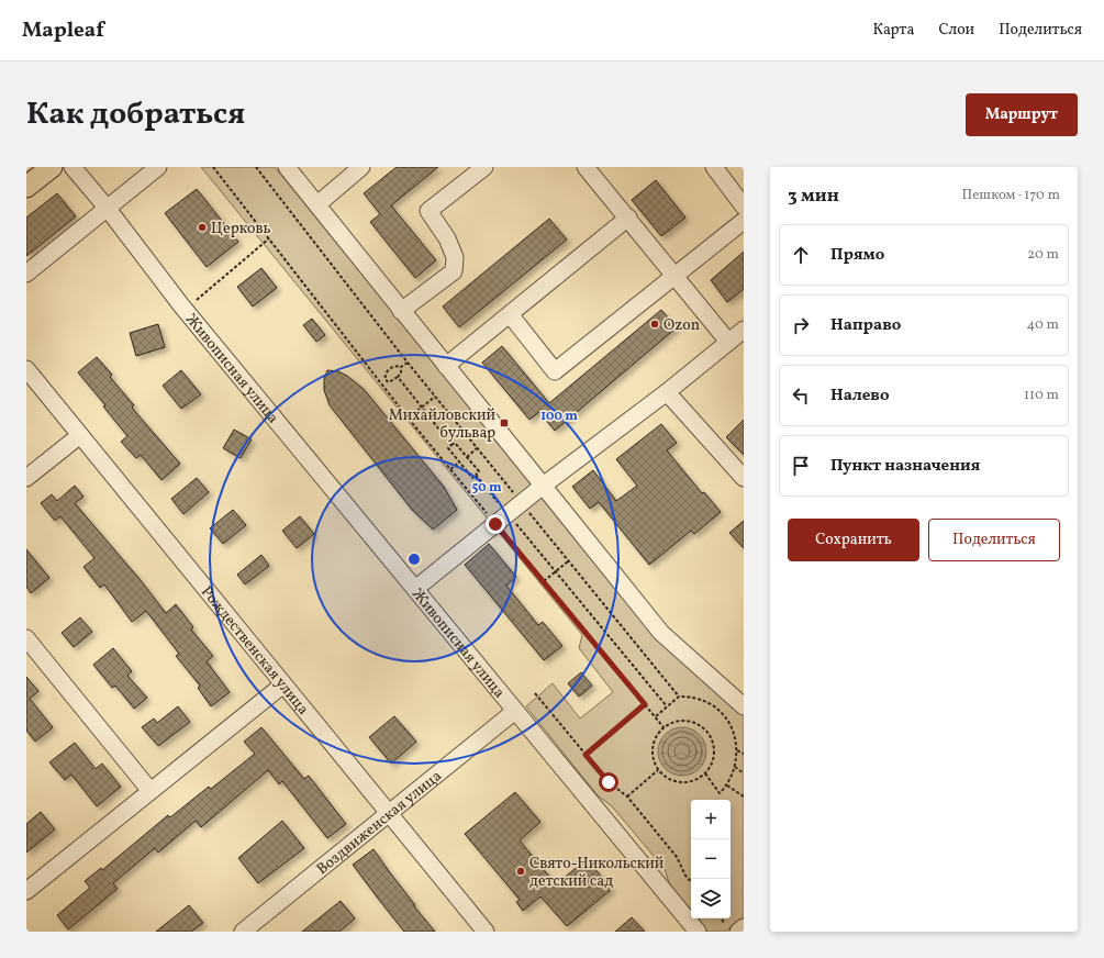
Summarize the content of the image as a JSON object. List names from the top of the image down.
{
  "streets": {
    "street": ["Живописная улица", "Рождественская улица", "Воздвиженская улица"]
  },
  "crossings": [
    ["Живописная улица", "Воздвиженская улица"],
    ["Рождественская улица", "Воздвиженская улица"]
  ],
  "places": {
    "other": ["Церковь", "Ozon", "Свято-Никольский детский сад"],
    "transit": ["Михайловский бульвар"]
  },
  "page": {
    "header": "Mapleaf",
    "nav": ["Карта", "Слои", "Поделиться"],
    "title": "Как добраться",
    "buttons": [
      "Маршрут",
      ["Сохранить", "Поделиться"]
    ],
    "heading": ["3 мин", "Пешком · 170 m"],
    "list": [
      ["Прямо", "20 m"],
      ["Направо", "40 m"],
      ["Налево", "110 m"],
      "Пункт назначения"
    ],
    "map_buttons": ["+", "−"]
  },
  "rings": ["100 m", "50 m"]
}
